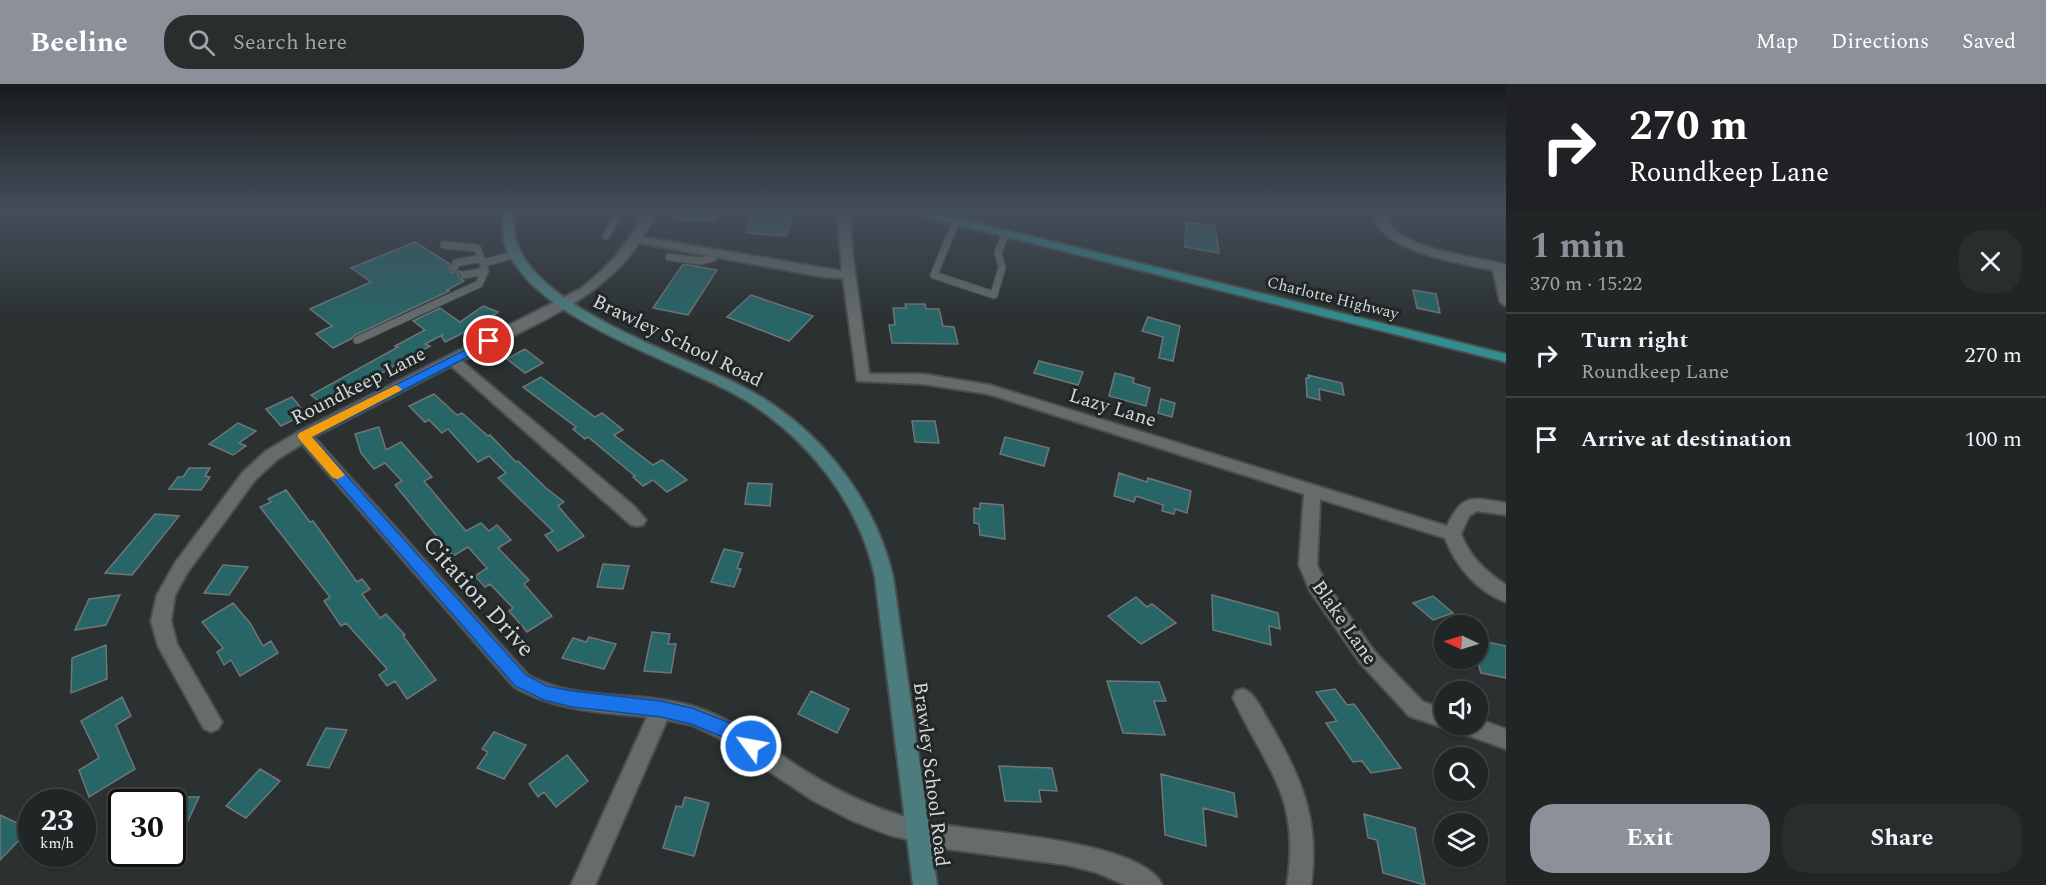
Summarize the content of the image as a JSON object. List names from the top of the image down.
{
  "streets": {
    "main road": ["Charlotte Highway", "Brawley School Road"],
    "street": [
      "Roundkeep Lane",
      "Lazy Lane",
      "Citation Drive",
      "Blake Lane"
    ]
  },
  "crossings": [
    ["Brawley School Road", "Roundkeep Lane"],
    ["Brawley School Road", "Citation Drive"],
    ["Roundkeep Lane", "Citation Drive"],
    ["Lazy Lane", "Blake Lane"]
  ],
  "north": "left",
  "page": {
    "header": "Beeline",
    "search": "Search here",
    "nav": ["Map", "Directions", "Saved"],
    "turn": ["270 m", "Roundkeep Lane"],
    "heading": ["1 min", "370 m · 15:22"],
    "list": [
      {
        "name": "Turn right",
        "note": "Roundkeep Lane",
        "value": "270 m"
      },
      {
        "name": "Arrive at destination",
        "value": "100 m"
      }
    ],
    "speed": "23 km/h",
    "limit": "30",
    "buttons": ["Exit", "Share"]
  }
}
